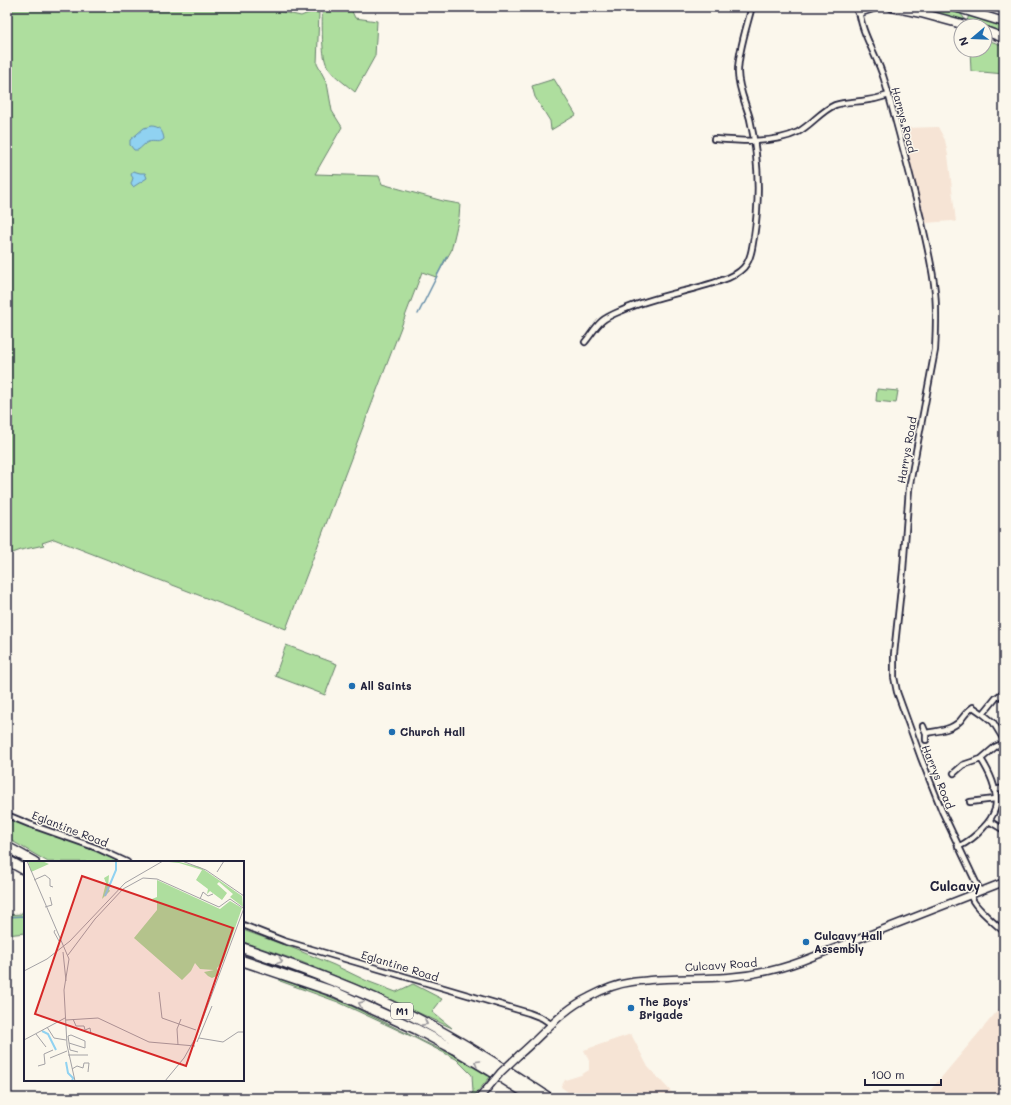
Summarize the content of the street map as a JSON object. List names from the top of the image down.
{
  "streets": {
    "highway": ["M1"],
    "street": ["Harrys Road", "Eglantine Road", "Culcavy Road"]
  },
  "crossings": [
    ["Harrys Road", "Culcavy Road"],
    ["Eglantine Road", "Culcavy Road"]
  ],
  "districts": ["Culcavy"],
  "places": [
    "All Saints",
    "Church Hall",
    "Culcavy Hall Assembly",
    "The Boys' Brigade"
  ],
  "scale_bar": "100 m",
  "north": "left"
}
